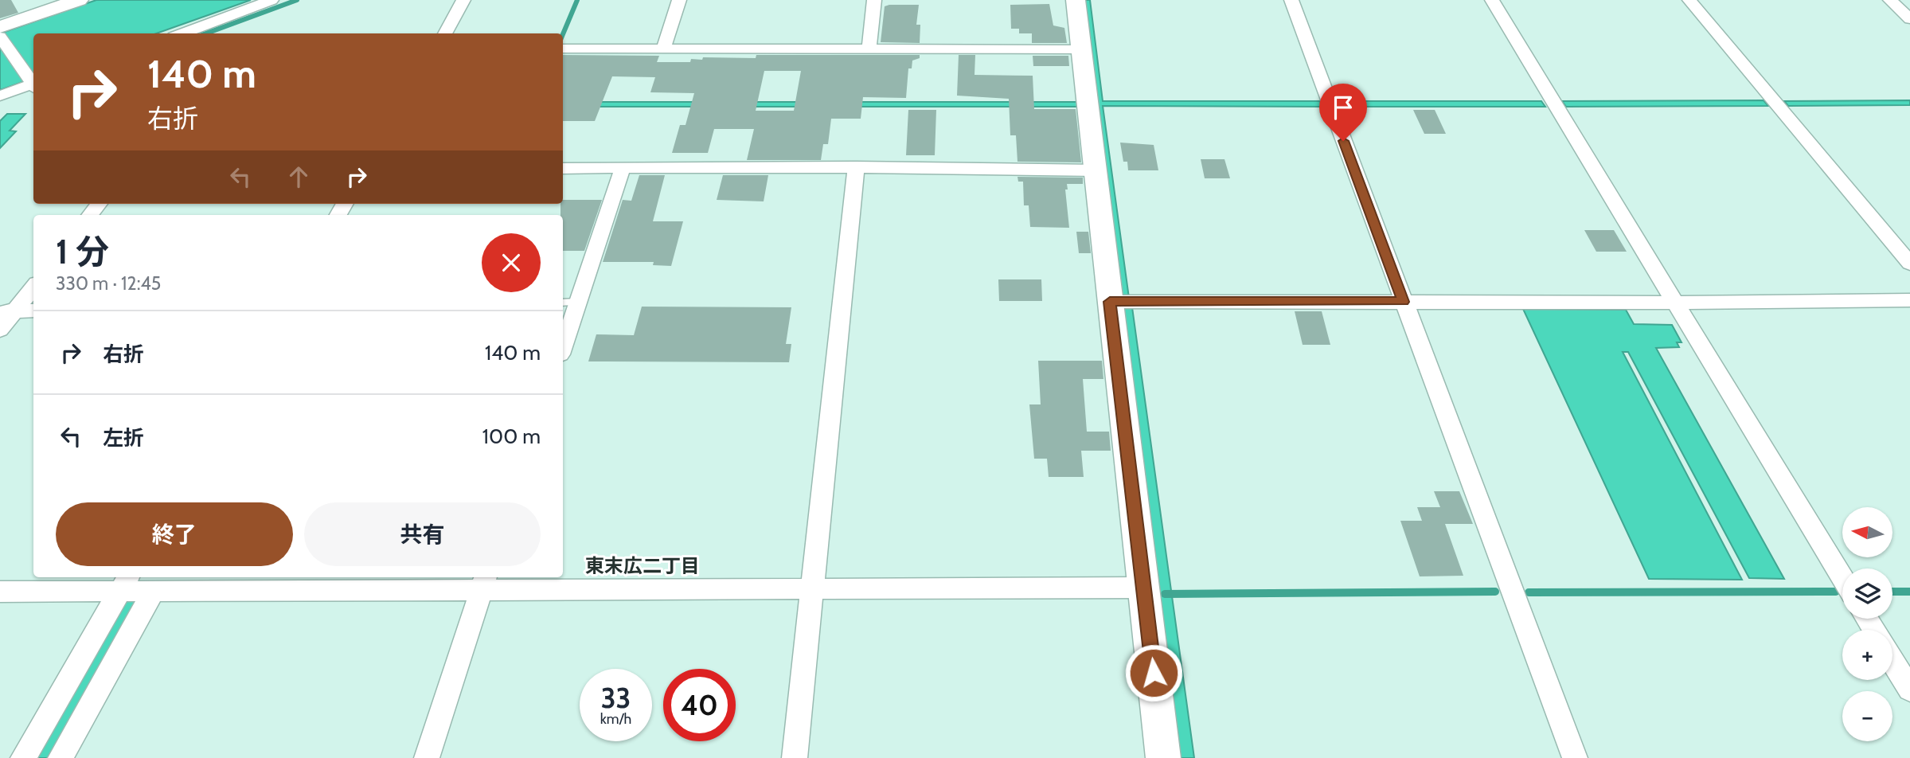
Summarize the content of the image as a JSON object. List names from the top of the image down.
{
  "districts": ["東末広二丁目"],
  "north": "left",
  "page": {
    "turn": ["140 m", "右折"],
    "heading": ["1 分", "330 m · 12:45"],
    "list": [
      {
        "name": "右折",
        "value": "140 m"
      },
      {
        "name": "左折",
        "value": "100 m"
      }
    ],
    "buttons": ["終了", "共有"],
    "map_buttons": ["+", "−"],
    "speed": "33 km/h",
    "limit": "40"
  }
}
